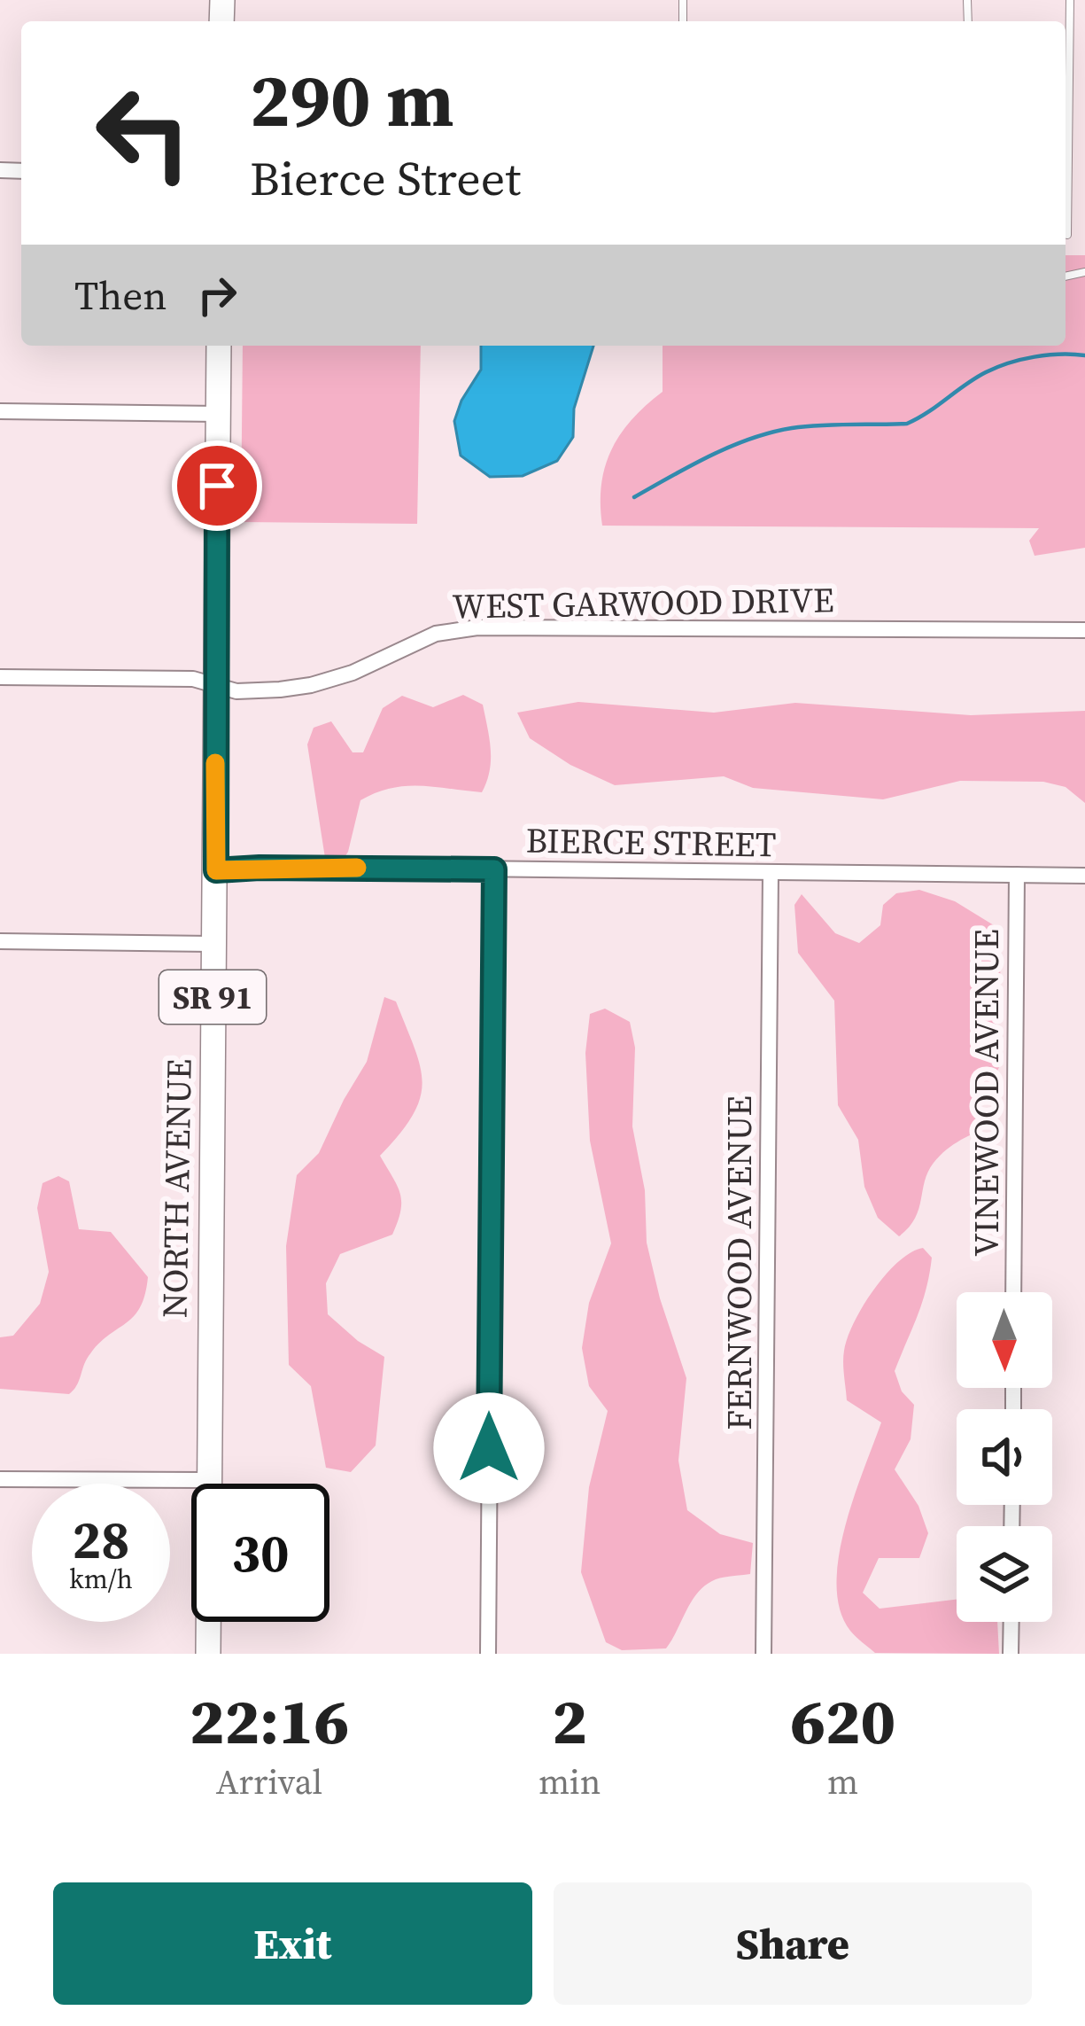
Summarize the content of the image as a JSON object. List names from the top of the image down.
{
  "streets": {
    "main road": ["SR 91", "NORTH AVENUE"],
    "street": [
      "WEST GARWOOD DRIVE",
      "BIERCE STREET",
      "VINEWOOD AVENUE",
      "FERNWOOD AVENUE"
    ]
  },
  "crossings": [
    ["WEST GARWOOD DRIVE", "NORTH AVENUE"],
    ["BIERCE STREET", "VINEWOOD AVENUE"],
    ["BIERCE STREET", "NORTH AVENUE"],
    ["BIERCE STREET", "FERNWOOD AVENUE"]
  ],
  "north": "bottom",
  "page": {
    "turn": ["290 m", "Bierce Street"],
    "then": "Then",
    "speed": "28 km/h",
    "limit": "30",
    "eta": [
      "22:16",
      "Arrival",
      "2",
      "min",
      "620",
      "m"
    ],
    "buttons": ["Exit", "Share"]
  }
}
